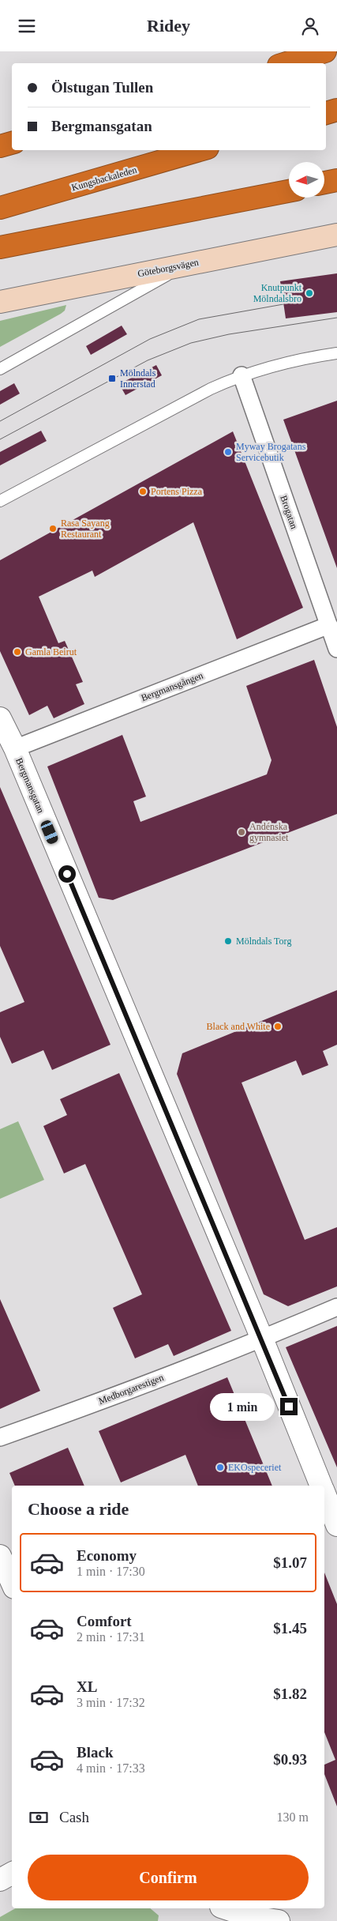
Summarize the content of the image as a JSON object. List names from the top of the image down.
{
  "streets": {
    "highway": ["Kungsbackaleden"],
    "main road": ["Göteborgsvägen"],
    "street": [
      "Brogatan",
      "Bergmansgången",
      "Bergmansgatan",
      "Medborgarestigen"
    ]
  },
  "crossings": [
    ["Brogatan", "Bergmansgången"],
    ["Bergmansgången", "Bergmansgatan"],
    ["Bergmansgatan", "Medborgarestigen"]
  ],
  "places": {
    "other": [
      "Knutpunkt Mölndalsbro",
      "Myway Brogatans Servicebutik",
      "Portens Pizza",
      "Rasa Sayang Restaurant",
      "Gamla Beirut",
      "Andénska gymnasiet",
      "Mölndals Torg",
      "Black and White",
      "EKOspeceriet"
    ],
    "transit": ["Mölndals Innerstad"]
  },
  "north": "left",
  "page": {
    "header": "Ridey",
    "banner": ["Ölstugan Tullen", "Bergmansgatan"],
    "bubble": "1 min",
    "heading": "Choose a ride",
    "list": [
      {
        "name": "Economy",
        "note": "1 min · 17:30",
        "value": "$1.07"
      },
      {
        "name": "Comfort",
        "note": "2 min · 17:31",
        "value": "$1.45"
      },
      {
        "name": "XL",
        "note": "3 min · 17:32",
        "value": "$1.82"
      },
      {
        "name": "Black",
        "note": "4 min · 17:33",
        "value": "$0.93"
      }
    ],
    "pay": ["Cash", "130 m"],
    "buttons": "Confirm"
  }
}
